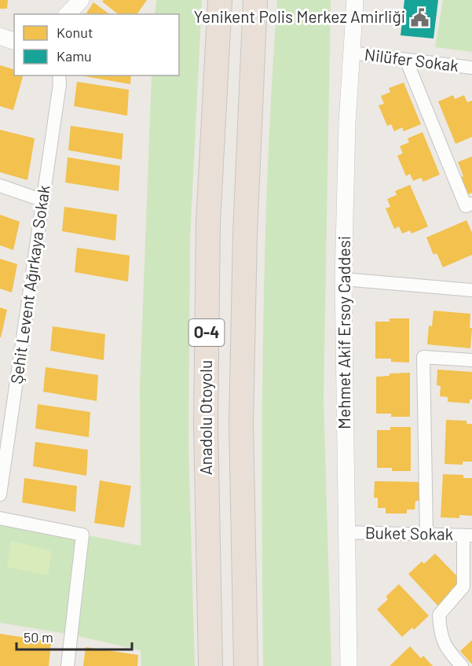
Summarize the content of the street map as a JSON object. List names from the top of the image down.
{
  "streets": {
    "highway": ["O-4", "Anadolu Otoyolu"],
    "street": [
      "Nilüfer Sokak",
      "Şehit Levent Ağırkaya Sokak",
      "Mehmet Akif Ersoy Caddesi",
      "Buket Sokak"
    ]
  },
  "crossings": [
    ["Nilüfer Sokak", "Mehmet Akif Ersoy Caddesi"],
    ["Mehmet Akif Ersoy Caddesi", "Buket Sokak"]
  ],
  "places": {
    "public building": ["Yenikent Polis Merkez Amirliği"]
  },
  "legend": ["Konut", "Kamu"],
  "scale_bar": "50 m"
}
